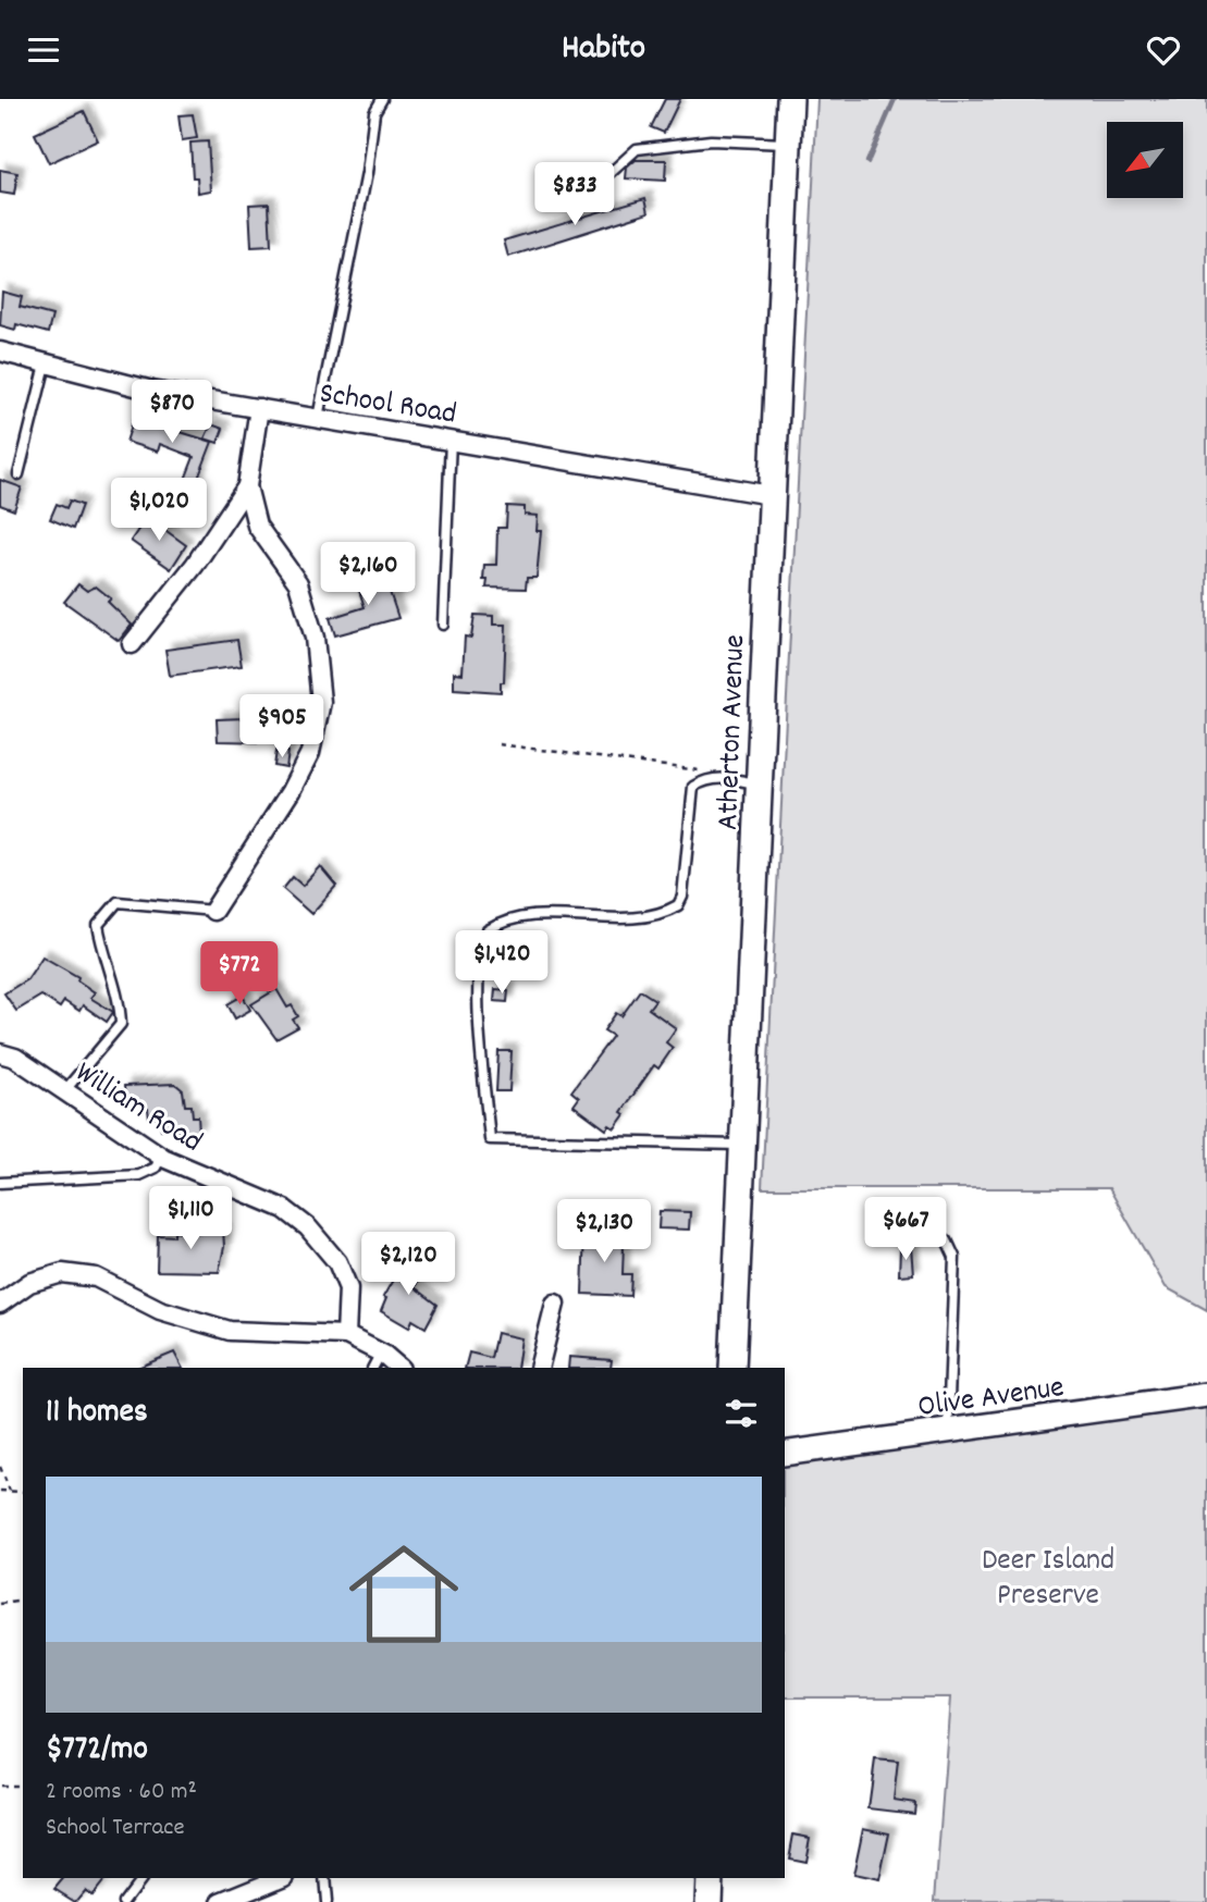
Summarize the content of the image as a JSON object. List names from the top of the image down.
{
  "streets": {
    "main road": ["Atherton Avenue"],
    "street": ["School Road", "William Road", "Olive Avenue"]
  },
  "crossings": [
    ["School Road", "Atherton Avenue"]
  ],
  "parks": ["Deer Island Preserve"],
  "north": "bottom left",
  "page": {
    "header": "Habito",
    "price": [
      "$833",
      "$870",
      "$1,020",
      "$2,160",
      "$905",
      "$1,420",
      "$772",
      "$1,110",
      "$667",
      "$2,130",
      "$2,120"
    ],
    "heading": "11 homes",
    "list": [
      {
        "name": "$772/mo",
        "note": "2 rooms · 60 m² · School Terrace"
      }
    ]
  }
}
